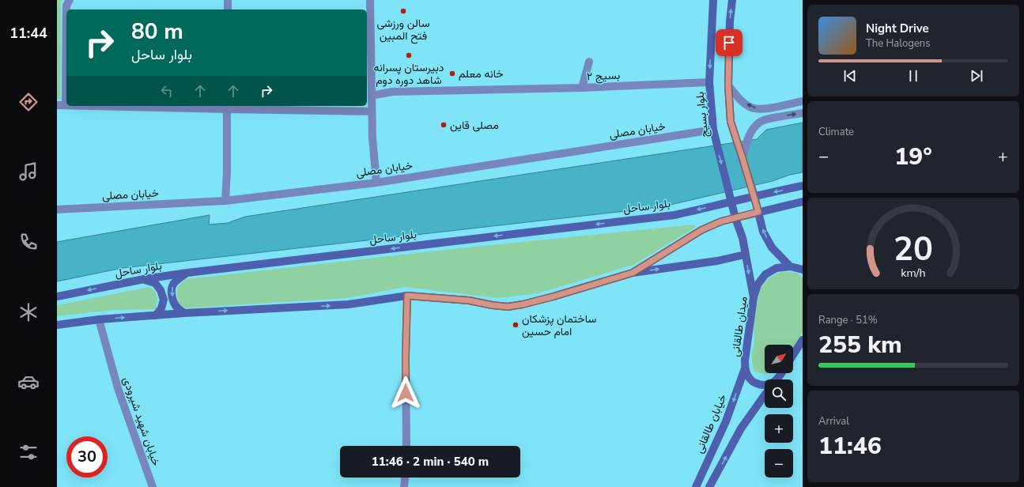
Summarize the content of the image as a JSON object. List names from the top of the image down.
{
  "streets": {
    "main road": [
      "بلوار بسیج",
      "بلوار ساحل",
      "میدان طالقانی",
      "خیابان طالقانی"
    ],
    "street": ["بسیج ۲", "خیابان مصلی", "خیابان شهید شیرودی"]
  },
  "crossings": [
    ["بسیج ۲", "بلوار بسیج"],
    ["بلوار بسیج", "خیابان مصلی"],
    ["بلوار بسیج", "بلوار ساحل"],
    ["بلوار بسیج", "میدان طالقانی"],
    ["میدان طالقانی", "خیابان طالقانی"]
  ],
  "places": [
    "سالن ورزشی فتح المبین",
    "دبیرستان پسرانه شاهد دوره دوم",
    "خانه معلم",
    "مصلی قاین",
    "ساختمان پزشکان امام حسین"
  ],
  "north": "top right",
  "page": {
    "tabs": "11:44",
    "turn": ["80 m", "بلوار ساحل"],
    "song": ["Night Drive", "The Halogens"],
    "tile": [
      "Climate",
      ["Range · 51%", "255 km"],
      ["Arrival", "11:46"]
    ],
    "heat": ["−", "19°", "+"],
    "map_buttons": ["+", "−"],
    "limit": "30",
    "trip": "11:46 · 2 min · 540 m",
    "gauge": ["20", "km/h"]
  }
}
